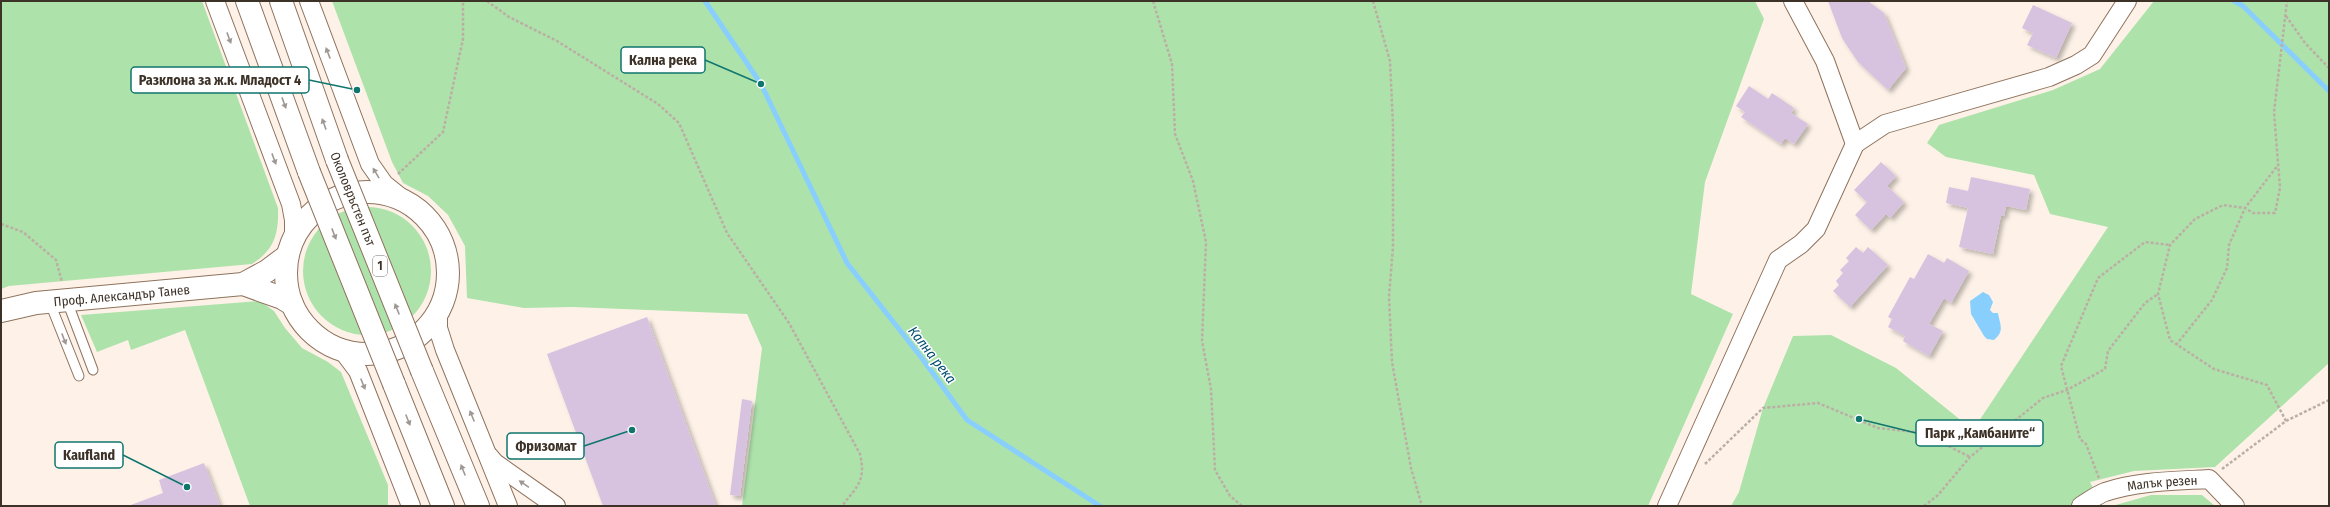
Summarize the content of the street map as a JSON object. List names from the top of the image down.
{
  "streets": {
    "main road": ["Околовръстен път", "1", "Проф. Александър Танев"],
    "street": ["Малък резен"]
  },
  "water": ["Кална река"],
  "places": [
    "Кална река",
    "Разклона за ж.к. Младост 4",
    "Парк „Камбаните“",
    "Фризомат",
    "Kaufland"
  ]
}
